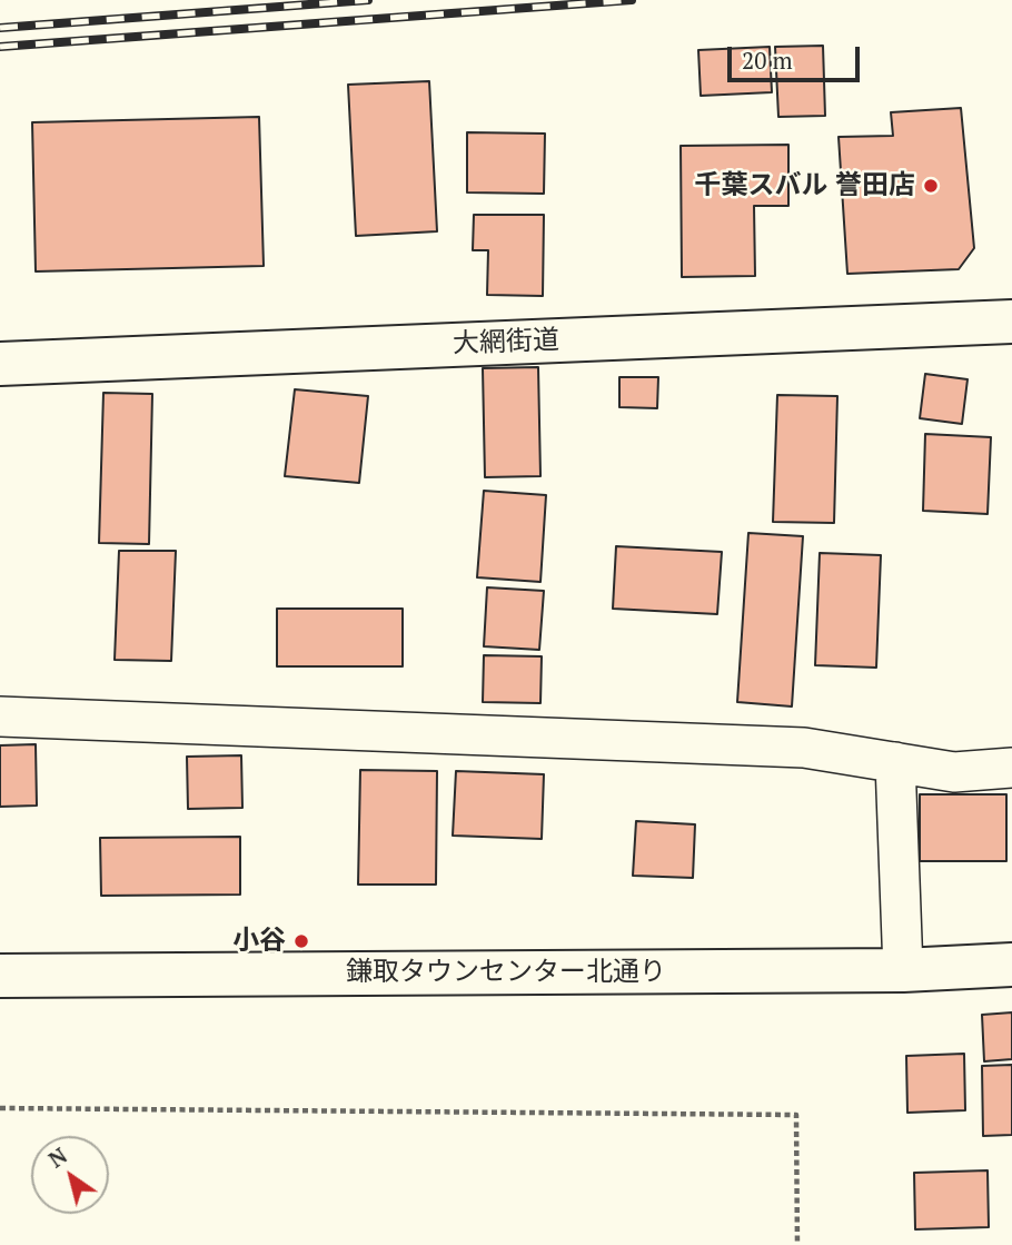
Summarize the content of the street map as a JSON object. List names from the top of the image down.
{
  "streets": {
    "street": ["大網街道", "鎌取タウンセンター北通り"]
  },
  "places": ["千葉スバル 誉田店", "小谷"],
  "scale_bar": "20 m",
  "north": "top left"
}
